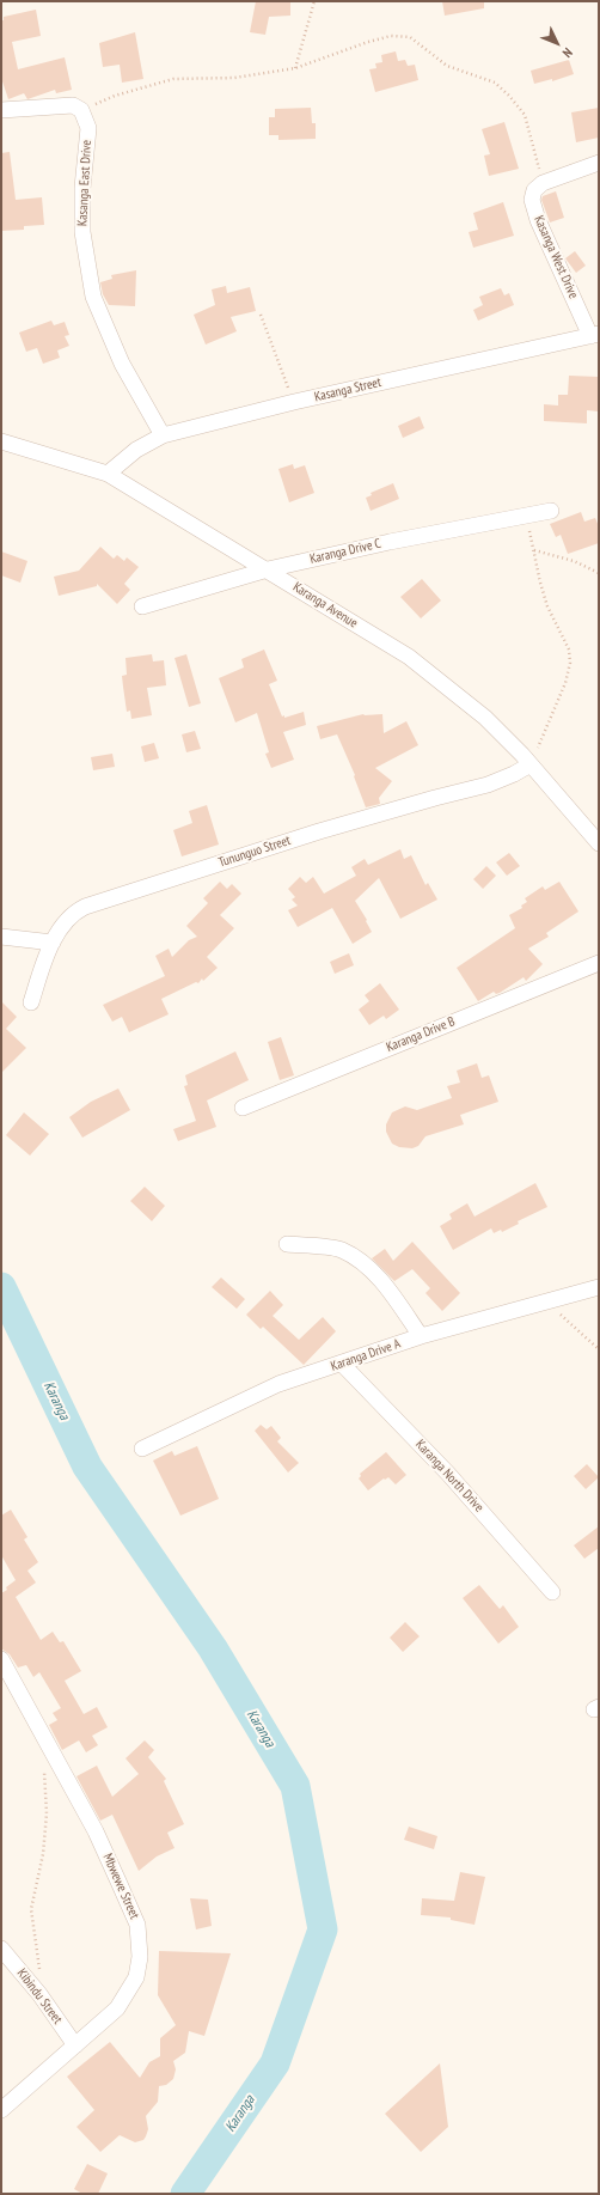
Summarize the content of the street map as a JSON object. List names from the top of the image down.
{
  "streets": {
    "street": [
      "Kasanga East Drive",
      "Kasanga West Drive",
      "Kasanga Street",
      "Karanga Drive C",
      "Karanga Avenue",
      "Tununguo Street",
      "Karanga Drive B",
      "Karanga Drive A",
      "Karanga North Drive",
      "Mbwewe Street",
      "Kibindu Street"
    ]
  },
  "crossings": [
    ["Kasanga East Drive", "Kasanga Street"],
    ["Kasanga West Drive", "Kasanga Street"],
    ["Kasanga Street", "Karanga Avenue"],
    ["Karanga Drive C", "Karanga Avenue"],
    ["Karanga Avenue", "Tununguo Street"],
    ["Karanga Drive A", "Karanga North Drive"],
    ["Mbwewe Street", "Kibindu Street"]
  ],
  "water": ["Karanga"],
  "north": "bottom right"
}
